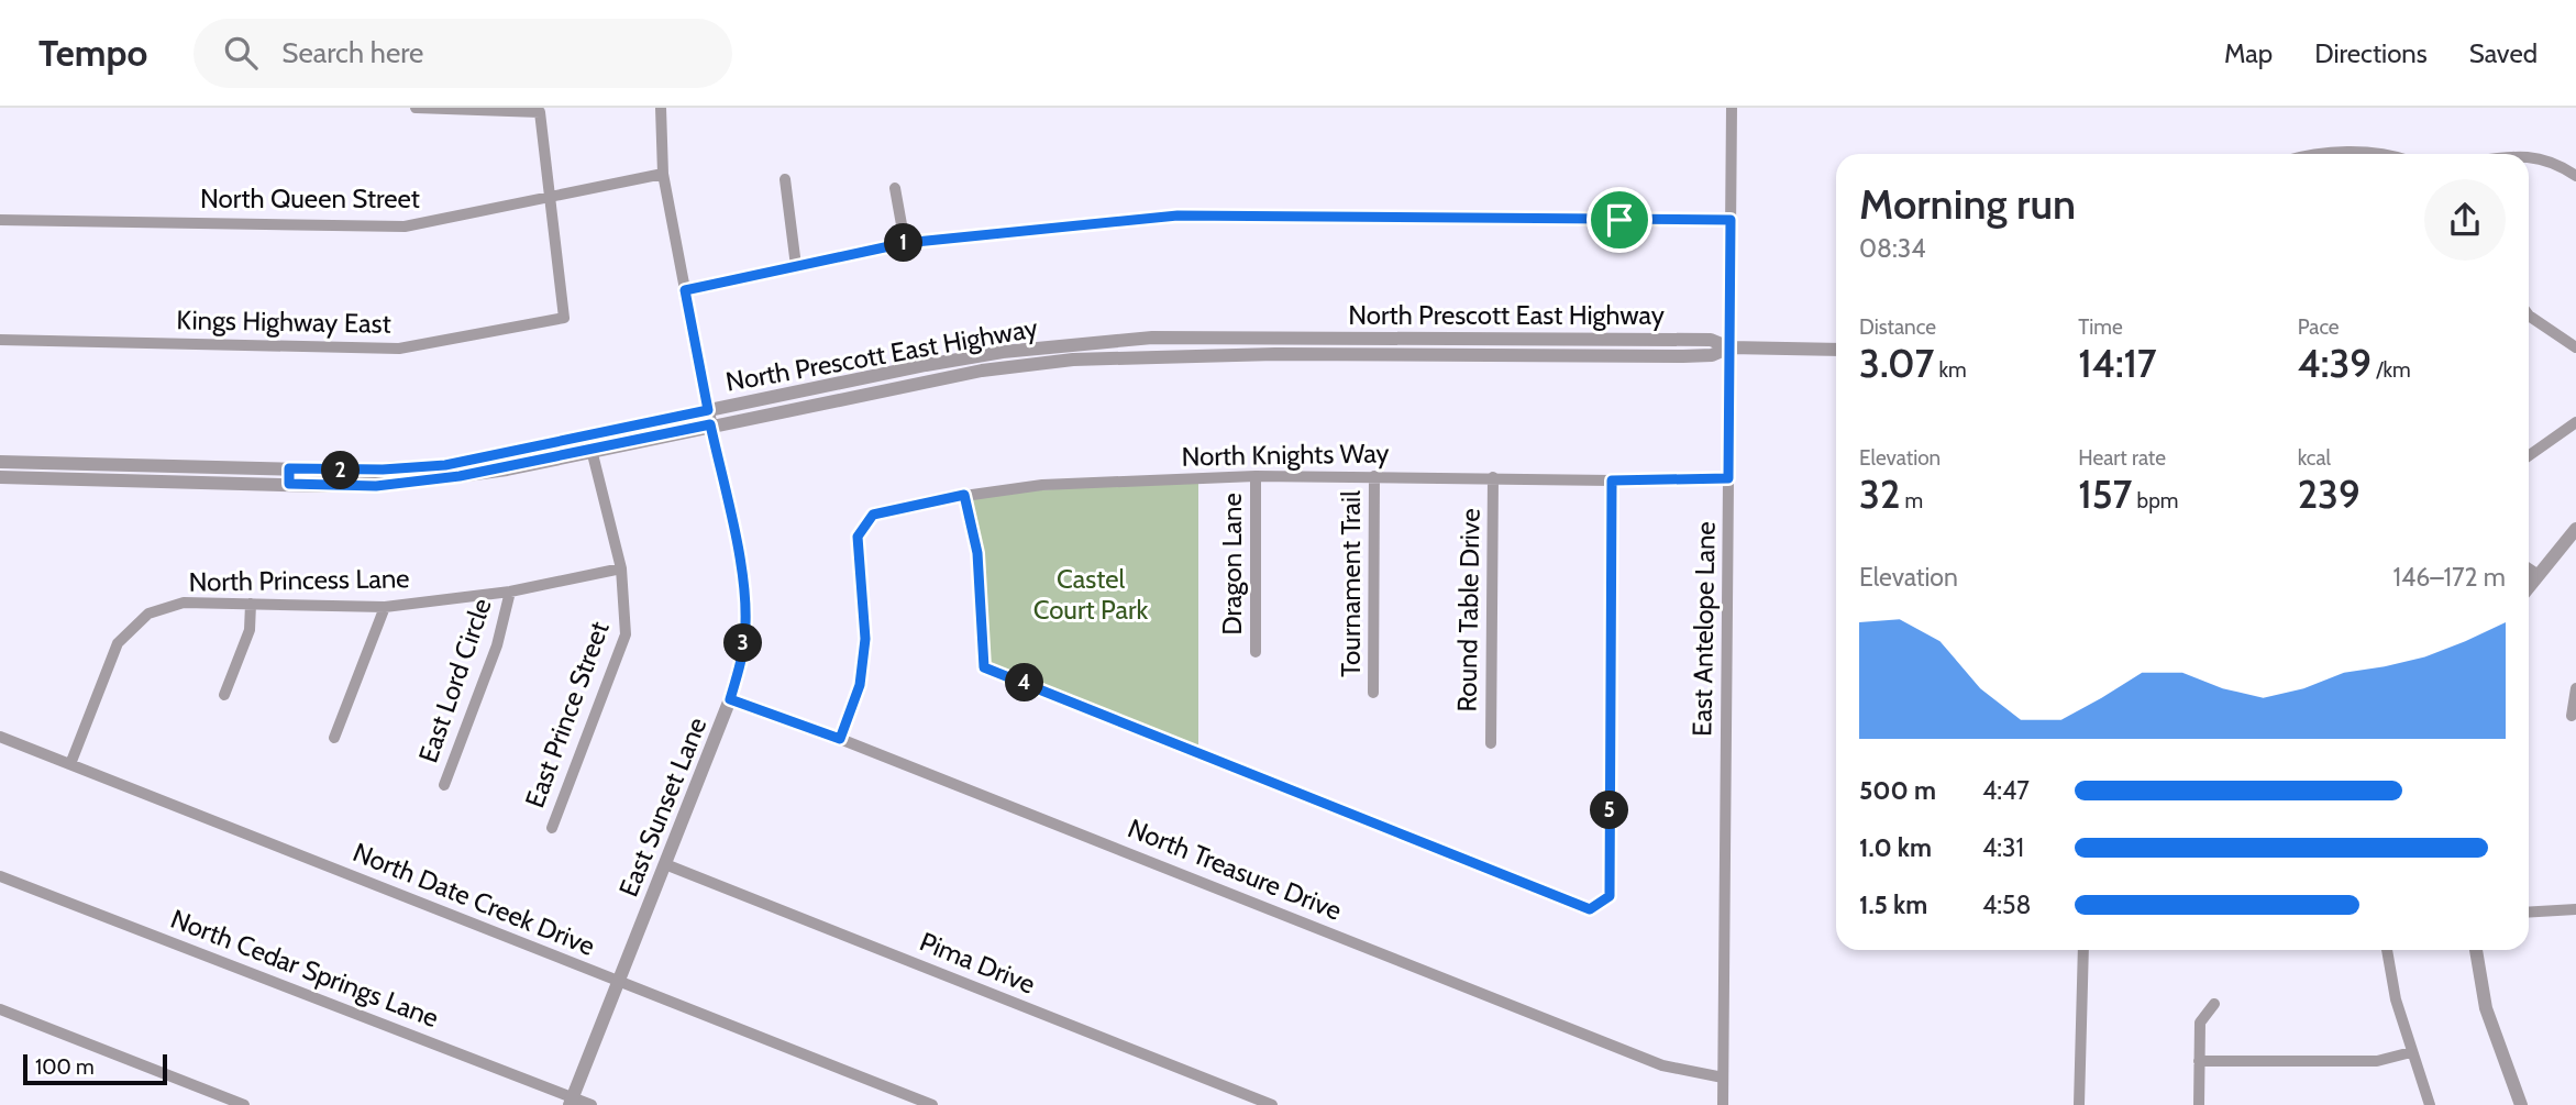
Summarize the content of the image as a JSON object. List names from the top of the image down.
{
  "streets": {
    "street": [
      "North Queen Street",
      "North Prescott East Highway",
      "Kings Highway East",
      "North Knights Way",
      "Dragon Lane",
      "North Princess Lane",
      "Tournament Trail",
      "Round Table Drive",
      "East Antelope Lane",
      "East Lord Circle",
      "East Prince Street",
      "East Sunset Lane",
      "North Treasure Drive",
      "North Date Creek Drive",
      "Pima Drive",
      "North Cedar Springs Lane"
    ]
  },
  "crossings": [
    ["North Queen Street", "Kings Highway East"],
    ["North Queen Street", "East Sunset Lane"],
    ["North Prescott East Highway", "East Antelope Lane"],
    ["North Prescott East Highway", "East Prince Street"],
    ["North Prescott East Highway", "East Sunset Lane"],
    ["North Knights Way", "Dragon Lane"],
    ["North Knights Way", "Tournament Trail"],
    ["North Knights Way", "Round Table Drive"],
    ["North Knights Way", "East Antelope Lane"],
    ["North Knights Way", "North Treasure Drive"],
    ["North Princess Lane", "East Lord Circle"],
    ["North Princess Lane", "East Prince Street"],
    ["North Princess Lane", "North Date Creek Drive"],
    ["East Antelope Lane", "North Treasure Drive"],
    ["East Sunset Lane", "North Treasure Drive"],
    ["East Sunset Lane", "North Date Creek Drive"],
    ["East Sunset Lane", "Pima Drive"],
    ["East Sunset Lane", "North Cedar Springs Lane"]
  ],
  "parks": ["Castel Court Park"],
  "scale_bar": "100 m",
  "page": {
    "header": "Tempo",
    "search": "Search here",
    "nav": ["Map", "Directions", "Saved"],
    "heading": ["Morning run", "08:34"],
    "pins": [
      "1",
      "2",
      "3",
      "4",
      "5"
    ],
    "stats": [
      ["Distance", "3.07 km"],
      ["Time", "14:17"],
      ["Pace", "4:39 /km"],
      ["Elevation", "32 m"],
      ["Heart rate", "157 bpm"],
      ["kcal", "239"]
    ],
    "chart": ["Elevation", "146–172 m"],
    "list": [
      {
        "name": "500 m",
        "note": "4:47"
      },
      {
        "name": "1.0 km",
        "note": "4:31"
      },
      {
        "name": "1.5 km",
        "note": "4:58"
      }
    ],
    "scale": "100 m"
  }
}
